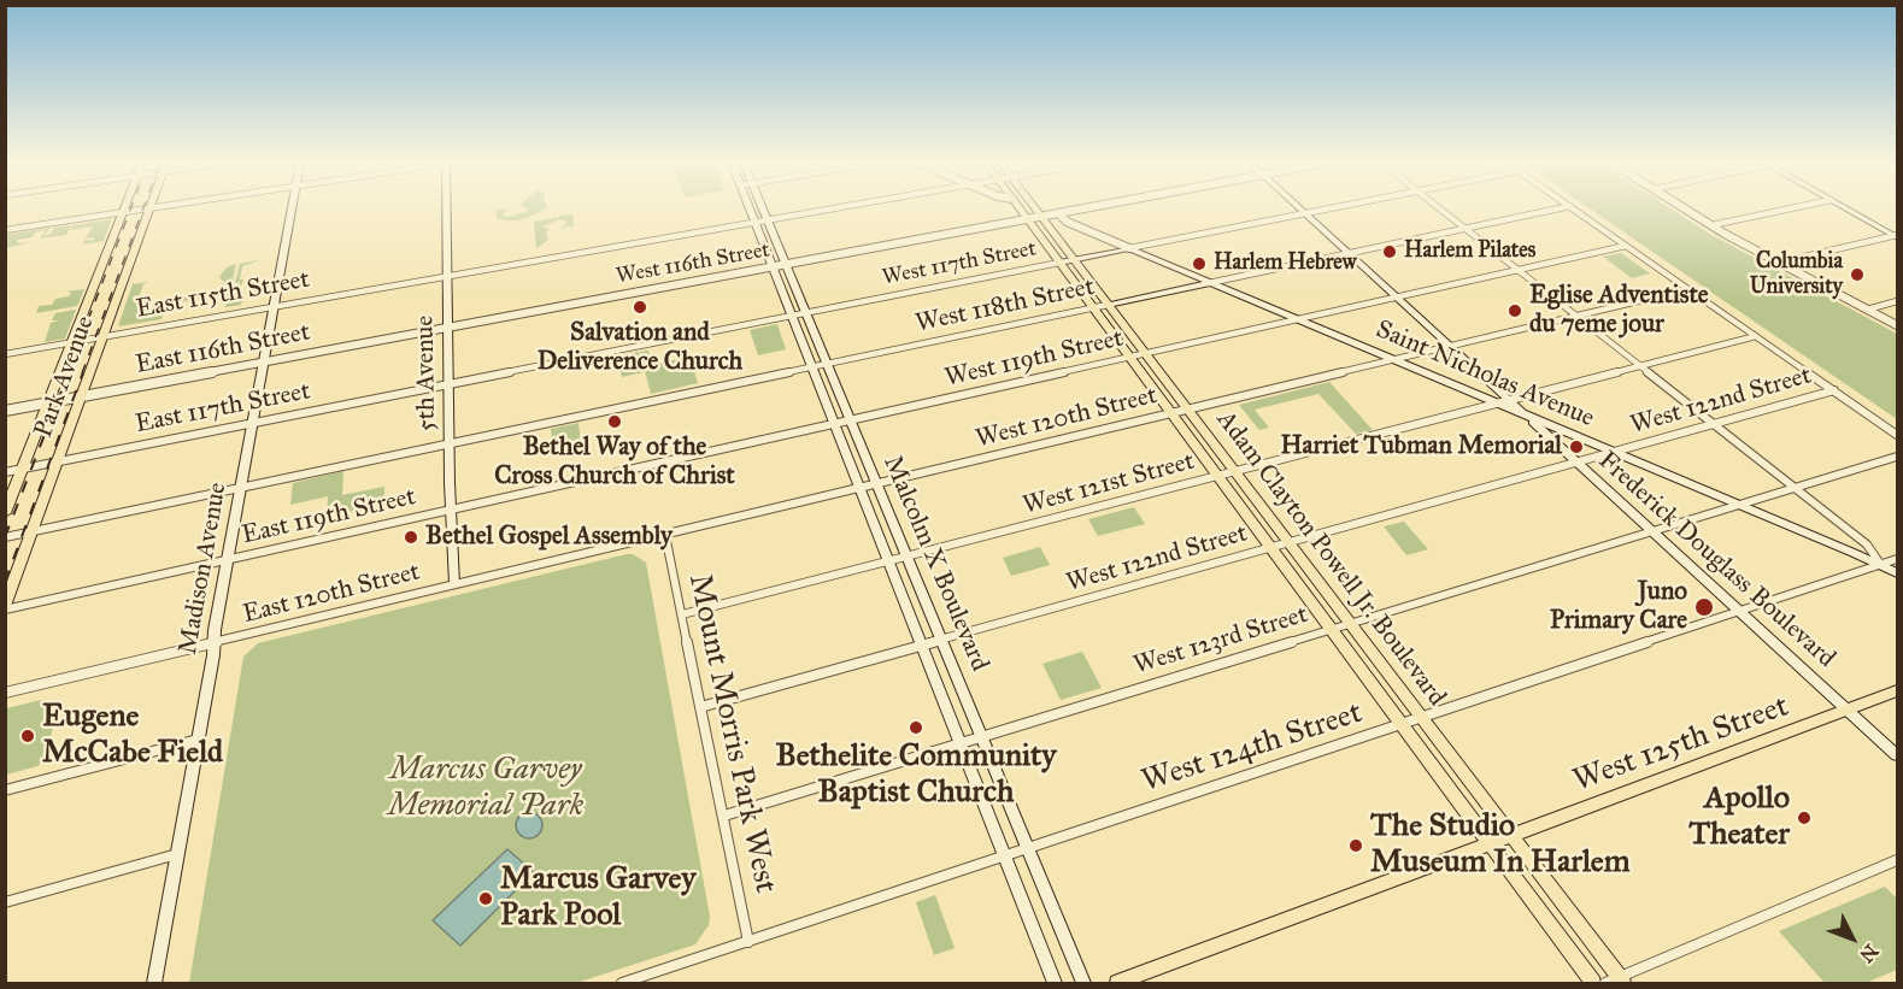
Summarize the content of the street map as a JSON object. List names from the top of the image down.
{
  "streets": {
    "main road": [
      "West 117th Street",
      "West 118th Street",
      "5th Avenue",
      "Saint Nicholas Avenue",
      "Park Avenue",
      "Adam Clayton Powell Jr. Boulevard",
      "Frederick Douglass Boulevard",
      "Malcolm X Boulevard",
      "Madison Avenue",
      "West 125th Street"
    ],
    "street": [
      "West 116th Street",
      "East 115th Street",
      "East 116th Street",
      "West 119th Street",
      "West 122nd Street",
      "East 117th Street",
      "West 120th Street",
      "West 121st Street",
      "East 119th Street",
      "East 120th Street",
      "West 123rd Street",
      "Mount Morris Park West",
      "West 124th Street"
    ]
  },
  "crossings": [
    ["West 116th Street", "East 116th Street"],
    ["West 116th Street", "5th Avenue"],
    ["West 116th Street", "Saint Nicholas Avenue"],
    ["West 116th Street", "Adam Clayton Powell Jr. Boulevard"],
    ["West 116th Street", "Malcolm X Boulevard"],
    ["West 117th Street", "5th Avenue"],
    ["West 117th Street", "Saint Nicholas Avenue"],
    ["West 117th Street", "East 117th Street"],
    ["West 117th Street", "Adam Clayton Powell Jr. Boulevard"],
    ["West 117th Street", "Frederick Douglass Boulevard"],
    ["West 117th Street", "Malcolm X Boulevard"],
    ["East 115th Street", "5th Avenue"],
    ["East 115th Street", "Park Avenue"],
    ["East 115th Street", "Malcolm X Boulevard"],
    ["East 115th Street", "Madison Avenue"],
    ["West 118th Street", "5th Avenue"],
    ["West 118th Street", "Saint Nicholas Avenue"],
    ["West 118th Street", "Park Avenue"],
    ["West 118th Street", "Adam Clayton Powell Jr. Boulevard"],
    ["West 118th Street", "Frederick Douglass Boulevard"],
    ["West 118th Street", "Malcolm X Boulevard"],
    ["West 118th Street", "Madison Avenue"],
    ["East 116th Street", "5th Avenue"],
    ["East 116th Street", "Park Avenue"],
    ["East 116th Street", "Madison Avenue"],
    ["West 119th Street", "5th Avenue"],
    ["West 119th Street", "Saint Nicholas Avenue"],
    ["West 119th Street", "East 119th Street"],
    ["West 119th Street", "Adam Clayton Powell Jr. Boulevard"],
    ["West 119th Street", "Frederick Douglass Boulevard"],
    ["West 119th Street", "Malcolm X Boulevard"],
    ["5th Avenue", "East 117th Street"],
    ["5th Avenue", "West 120th Street"],
    ["5th Avenue", "East 119th Street"],
    ["5th Avenue", "East 120th Street"],
    ["Saint Nicholas Avenue", "West 122nd Street"],
    ["Saint Nicholas Avenue", "West 120th Street"],
    ["Saint Nicholas Avenue", "West 121st Street"],
    ["Saint Nicholas Avenue", "Frederick Douglass Boulevard"],
    ["Saint Nicholas Avenue", "West 123rd Street"],
    ["Saint Nicholas Avenue", "West 124th Street"],
    ["Park Avenue", "East 117th Street"],
    ["Park Avenue", "East 119th Street"],
    ["West 122nd Street", "Adam Clayton Powell Jr. Boulevard"],
    ["West 122nd Street", "Frederick Douglass Boulevard"],
    ["West 122nd Street", "Malcolm X Boulevard"],
    ["West 122nd Street", "Mount Morris Park West"],
    ["East 117th Street", "Madison Avenue"],
    ["West 120th Street", "Adam Clayton Powell Jr. Boulevard"],
    ["West 120th Street", "Frederick Douglass Boulevard"],
    ["West 120th Street", "Malcolm X Boulevard"],
    ["West 120th Street", "East 120th Street"],
    ["West 120th Street", "Mount Morris Park West"],
    ["West 121st Street", "Adam Clayton Powell Jr. Boulevard"],
    ["West 121st Street", "Frederick Douglass Boulevard"],
    ["West 121st Street", "Malcolm X Boulevard"],
    ["West 121st Street", "Mount Morris Park West"],
    ["East 119th Street", "Madison Avenue"],
    ["Adam Clayton Powell Jr. Boulevard", "West 123rd Street"],
    ["Adam Clayton Powell Jr. Boulevard", "West 125th Street"],
    ["Adam Clayton Powell Jr. Boulevard", "West 124th Street"],
    ["Frederick Douglass Boulevard", "West 123rd Street"],
    ["Frederick Douglass Boulevard", "West 125th Street"],
    ["Frederick Douglass Boulevard", "West 124th Street"],
    ["Malcolm X Boulevard", "West 123rd Street"],
    ["Malcolm X Boulevard", "West 124th Street"],
    ["Madison Avenue", "East 120th Street"],
    ["West 123rd Street", "Mount Morris Park West"],
    ["Mount Morris Park West", "West 124th Street"]
  ],
  "parks": ["Marcus Garvey Memorial Park"],
  "places": [
    "Harlem Pilates",
    "Harlem Hebrew",
    "Columbia University",
    "Salvation and Deliverence Church",
    "Eglise Adventiste du 7eme jour",
    "Bethel Way of the Cross Church of Christ",
    "Harriet Tubman Memorial",
    "Bethel Gospel Assembly",
    "Juno Primary Care",
    "Bethelite Community Baptist Church",
    "Eugene McCabe Field",
    "Apollo Theater",
    "The Studio Museum In Harlem",
    "Marcus Garvey Park Pool"
  ],
  "north": "bottom right"
}
